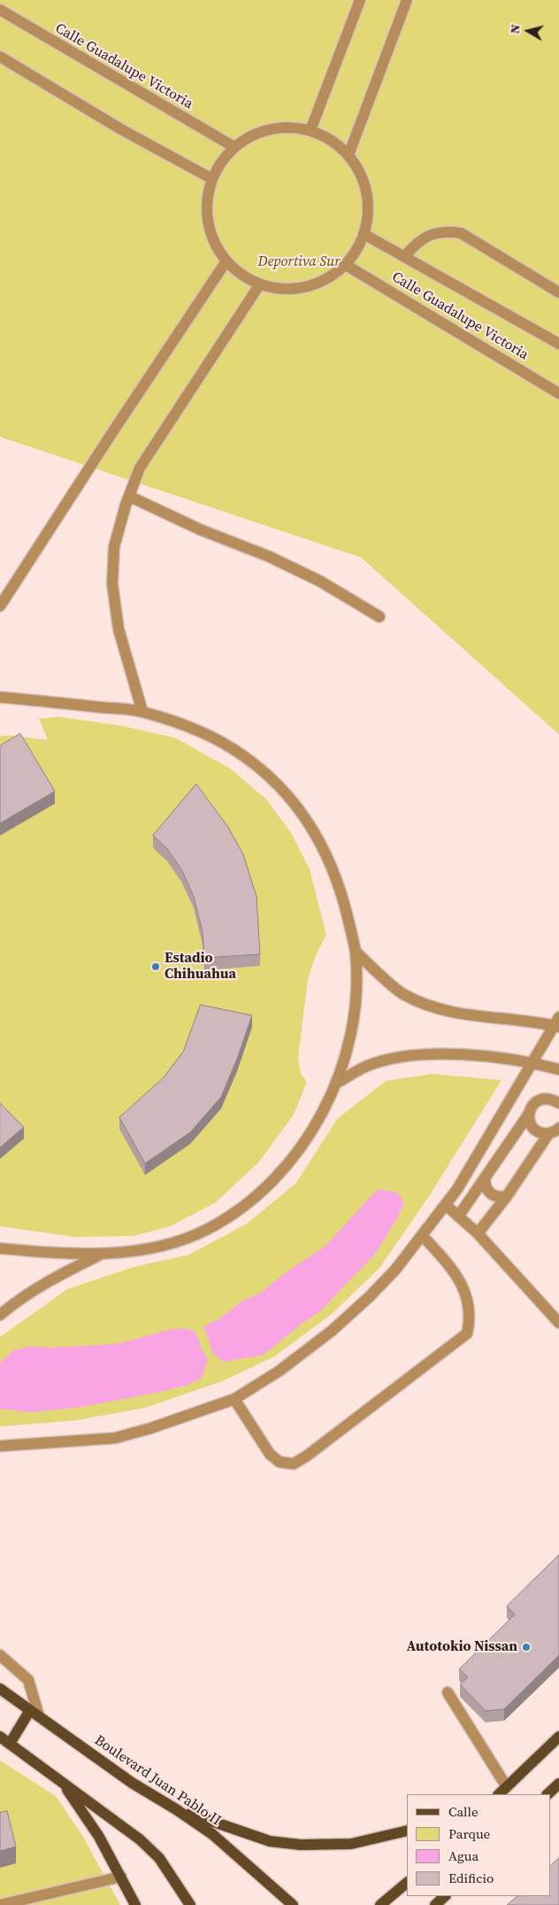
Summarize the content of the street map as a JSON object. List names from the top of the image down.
{
  "streets": {
    "main road": ["Boulevard Juan Pablo II"],
    "lane": ["Calle Guadalupe Victoria"]
  },
  "parks": ["Deportiva Sur"],
  "places": ["Estadio Chihuahua", "Autotokio Nissan"],
  "legend": [
    "Calle",
    "Parque",
    "Agua",
    "Edificio"
  ],
  "north": "left"
}
